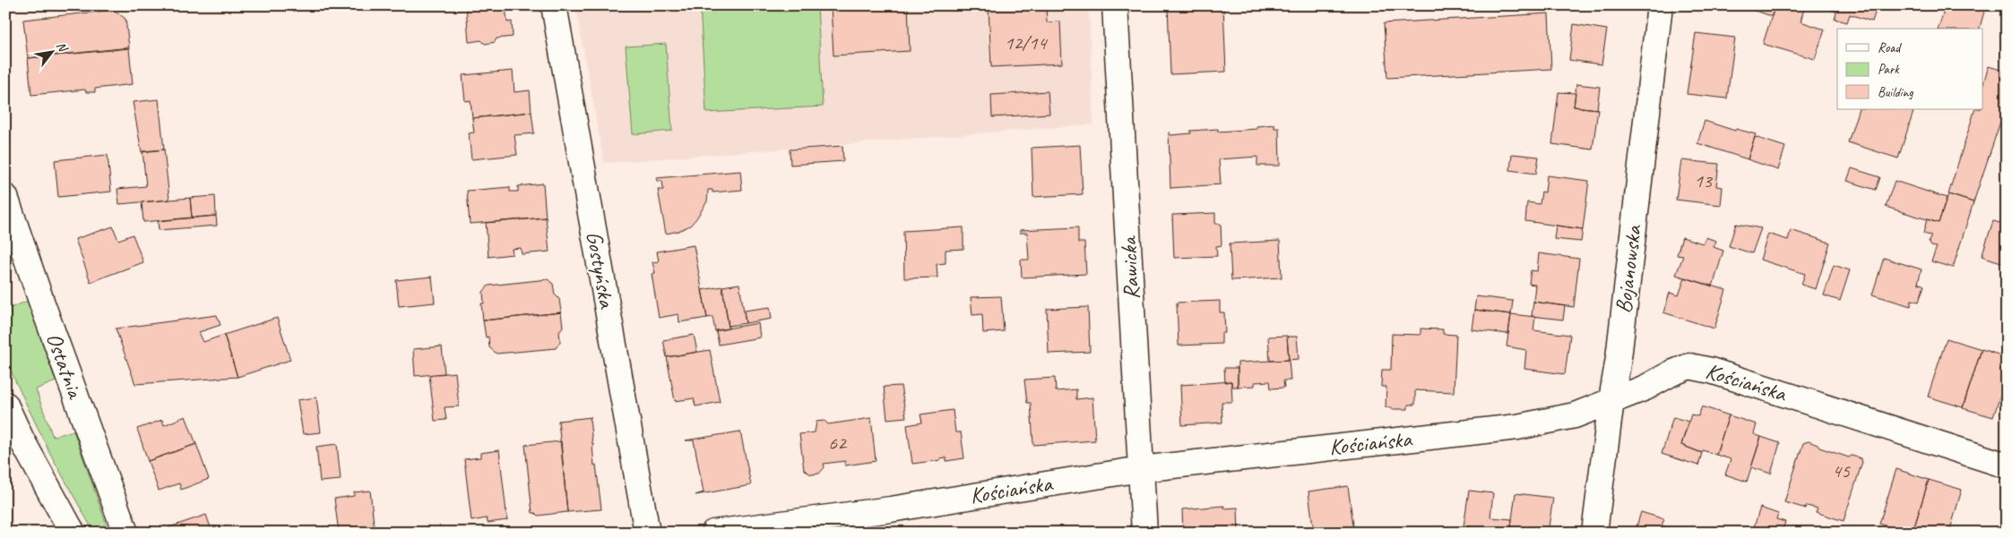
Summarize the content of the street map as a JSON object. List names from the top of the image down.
{
  "streets": {
    "street": [
      "Rawicka",
      "Gostyńska",
      "Bojanowska",
      "Ostatnia",
      "Kościańska"
    ]
  },
  "crossings": [
    ["Rawicka", "Kościańska"],
    ["Bojanowska", "Kościańska"]
  ],
  "house_numbers": [
    "12/14",
    "13",
    "62",
    "45"
  ],
  "legend": ["Road", "Park", "Building"],
  "north": "top right"
}
